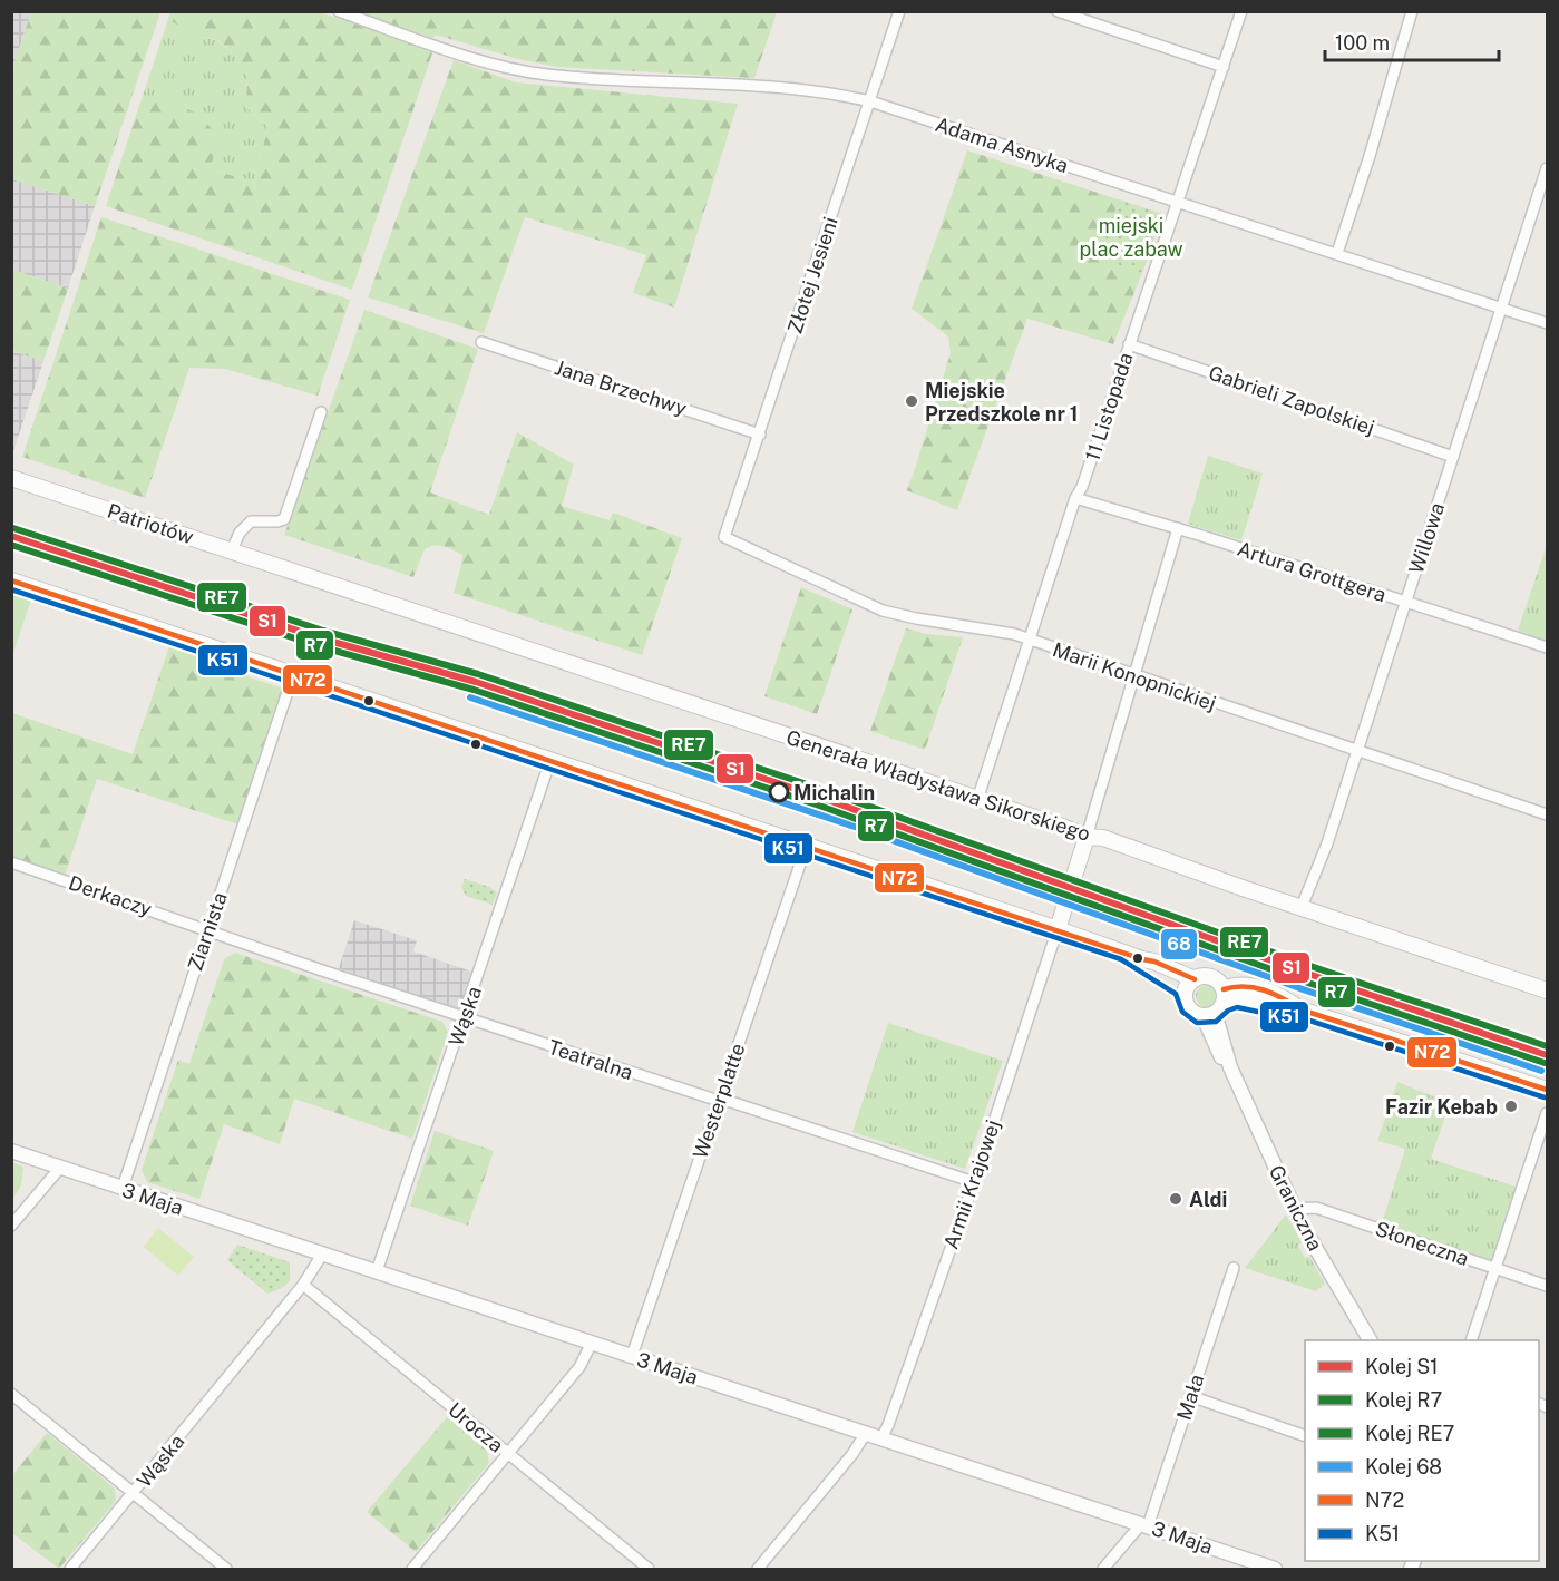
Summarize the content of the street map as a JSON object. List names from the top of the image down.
{
  "streets": {
    "main road": ["Patriotów", "Generała Władysława Sikorskiego"],
    "street": [
      "Adama Asnyka",
      "Złotej Jesieni",
      "Jana Brzechwy",
      "Gabrieli Zapolskiej",
      "11 Listopada",
      "Willowa",
      "Artura Grottgera",
      "Marii Konopnickiej",
      "Derkaczy",
      "Ziarnista",
      "Wąska",
      "Teatralna",
      "Westerplatte",
      "Armii Krajowej",
      "3 Maja",
      "Graniczna",
      "Słoneczna",
      "Mała",
      "Urocza"
    ]
  },
  "crossings": [
    ["Adama Asnyka", "Złotej Jesieni"],
    ["Adama Asnyka", "11 Listopada"],
    ["Adama Asnyka", "Willowa"],
    ["Złotej Jesieni", "Jana Brzechwy"],
    ["Złotej Jesieni", "Marii Konopnickiej"],
    ["Gabrieli Zapolskiej", "11 Listopada"],
    ["Gabrieli Zapolskiej", "Willowa"],
    ["11 Listopada", "Artura Grottgera"],
    ["11 Listopada", "Marii Konopnickiej"],
    ["11 Listopada", "Generała Władysława Sikorskiego"],
    ["Patriotów", "Generała Władysława Sikorskiego"],
    ["Willowa", "Artura Grottgera"],
    ["Willowa", "Marii Konopnickiej"],
    ["Willowa", "Generała Władysława Sikorskiego"],
    ["Derkaczy", "Ziarnista"],
    ["Derkaczy", "Teatralna"],
    ["Ziarnista", "Teatralna"],
    ["Ziarnista", "3 Maja"],
    ["Wąska", "Teatralna"],
    ["Wąska", "3 Maja"],
    ["Wąska", "Urocza"],
    ["Teatralna", "Westerplatte"],
    ["Teatralna", "Armii Krajowej"],
    ["Westerplatte", "3 Maja"],
    ["Armii Krajowej", "3 Maja"],
    ["3 Maja", "Mała"],
    ["Graniczna", "Słoneczna"]
  ],
  "parks": ["miejski plac zabaw"],
  "places": [
    "Miejskie Przedszkole nr 1",
    "Michalin",
    "Fazir Kebab",
    "Aldi"
  ],
  "lines": [
    "rail line RE7",
    "rail line S1",
    "rail line R7",
    "transit line N72",
    "transit line K51",
    "rail line 68"
  ],
  "legend": [
    "Kolej S1",
    "Kolej R7",
    "Kolej RE7",
    "Kolej 68",
    "N72",
    "K51"
  ],
  "scale_bar": "100 m"
}
